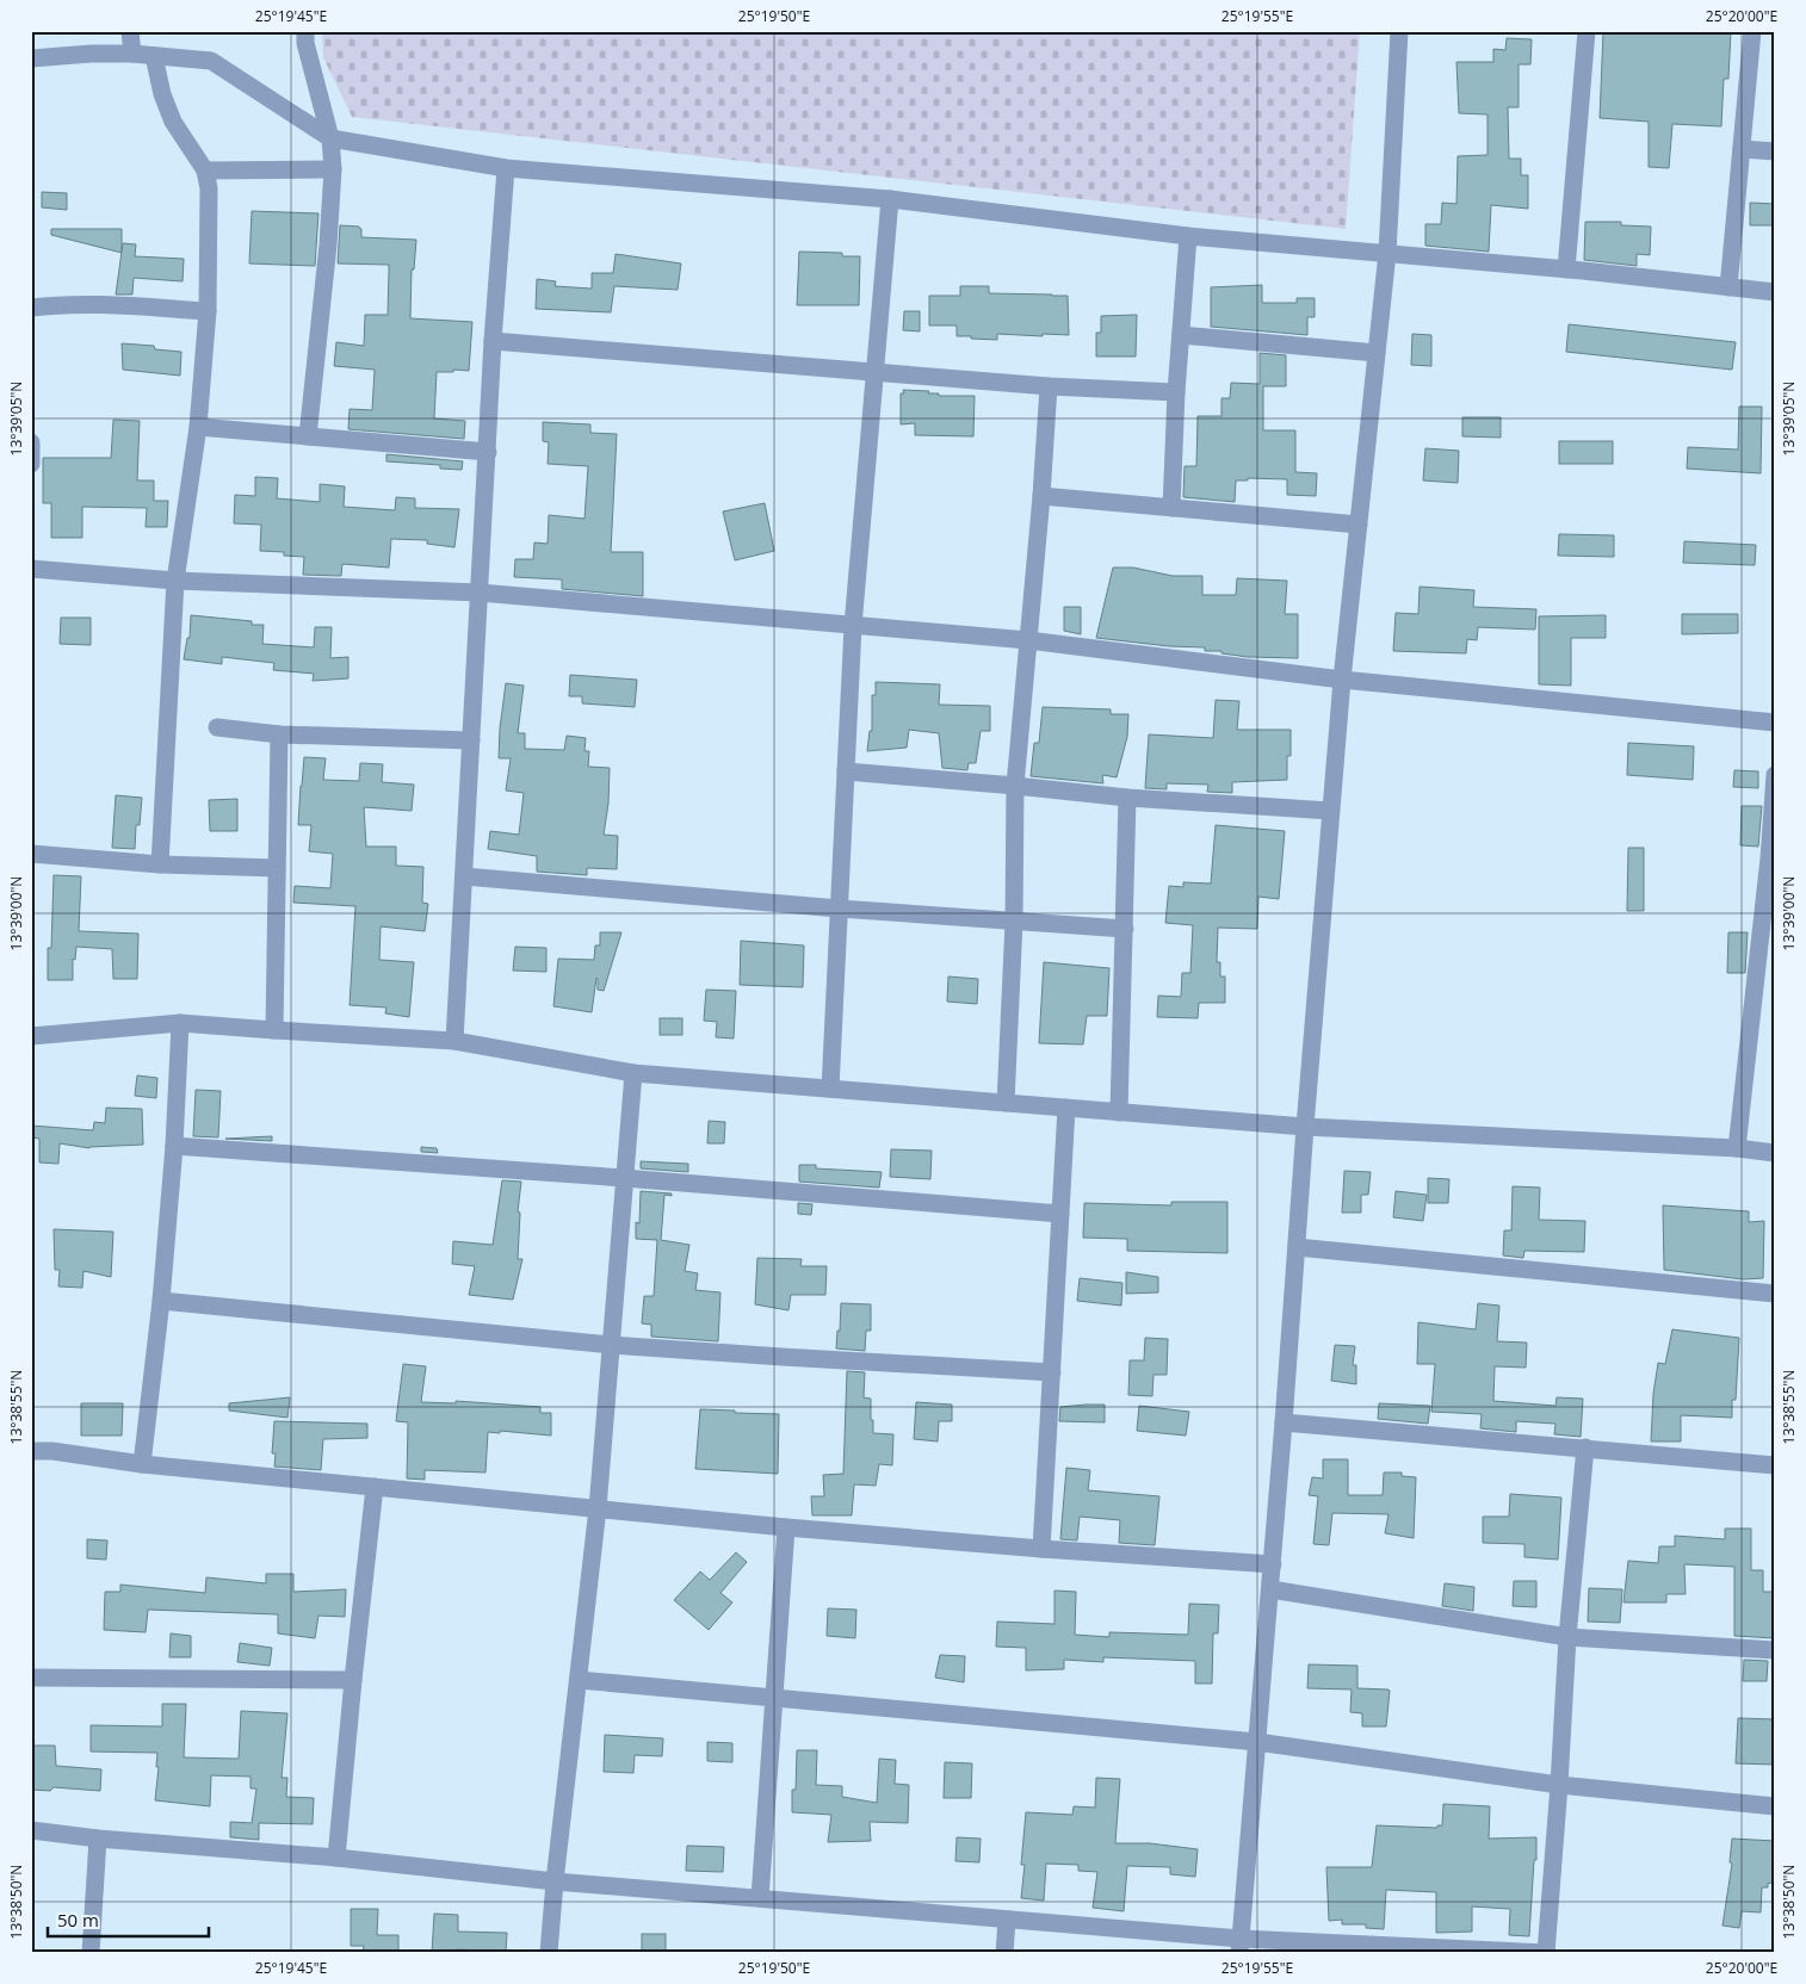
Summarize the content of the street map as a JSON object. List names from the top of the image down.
{
  "scale_bar": "50 m",
  "coordinates": [
    "25°19'45\"E",
    "25°19'50\"E",
    "25°19'55\"E",
    "25°20'00\"E",
    "13°39'05\"N",
    "13°39'00\"N",
    "13°38'55\"N",
    "13°38'50\"N"
  ]
}
